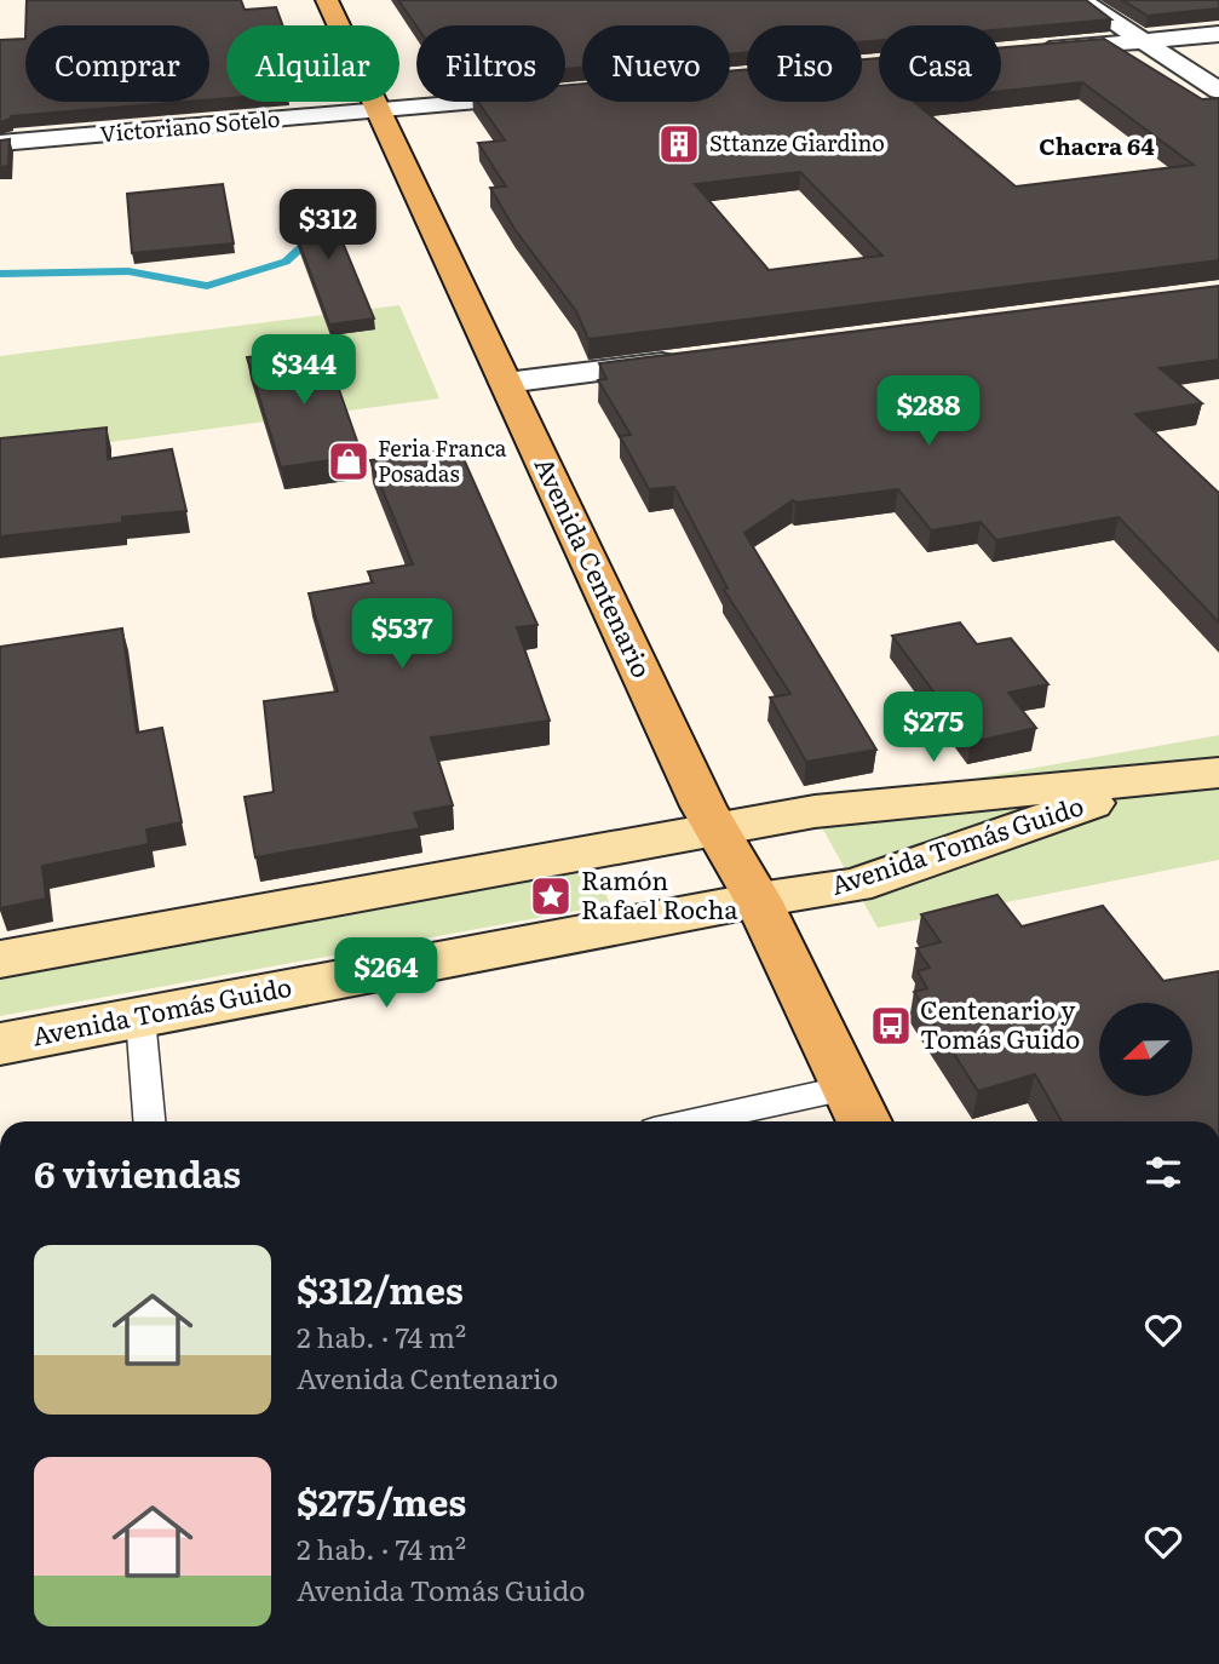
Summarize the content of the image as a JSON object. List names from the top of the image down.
{
  "streets": {
    "main road": ["Avenida Centenario", "Avenida Tomás Guido"],
    "street": ["Victoriano Sotelo"]
  },
  "crossings": [
    ["Victoriano Sotelo", "Avenida Centenario"],
    ["Avenida Centenario", "Avenida Tomás Guido"]
  ],
  "districts": ["Chacra 64"],
  "places": {
    "building": ["Sttanze Giardino"],
    "shop": ["Feria Franca Posadas"],
    "place": ["Ramón Rafael Rocha"],
    "bus stop": ["Centenario y Tomás Guido"]
  },
  "north": "left",
  "page": {
    "chip": [
      "Comprar",
      "Alquilar",
      "Filtros",
      "Nuevo",
      "Piso",
      "Casa"
    ],
    "price": [
      "$312",
      "$344",
      "$288",
      "$537",
      "$275",
      "$264"
    ],
    "heading": "6 viviendas",
    "list": [
      {
        "name": "$312/mes",
        "note": "2 hab. · 74 m² · Avenida Centenario"
      },
      {
        "name": "$275/mes",
        "note": "2 hab. · 74 m² · Avenida Tomás Guido"
      }
    ]
  }
}
